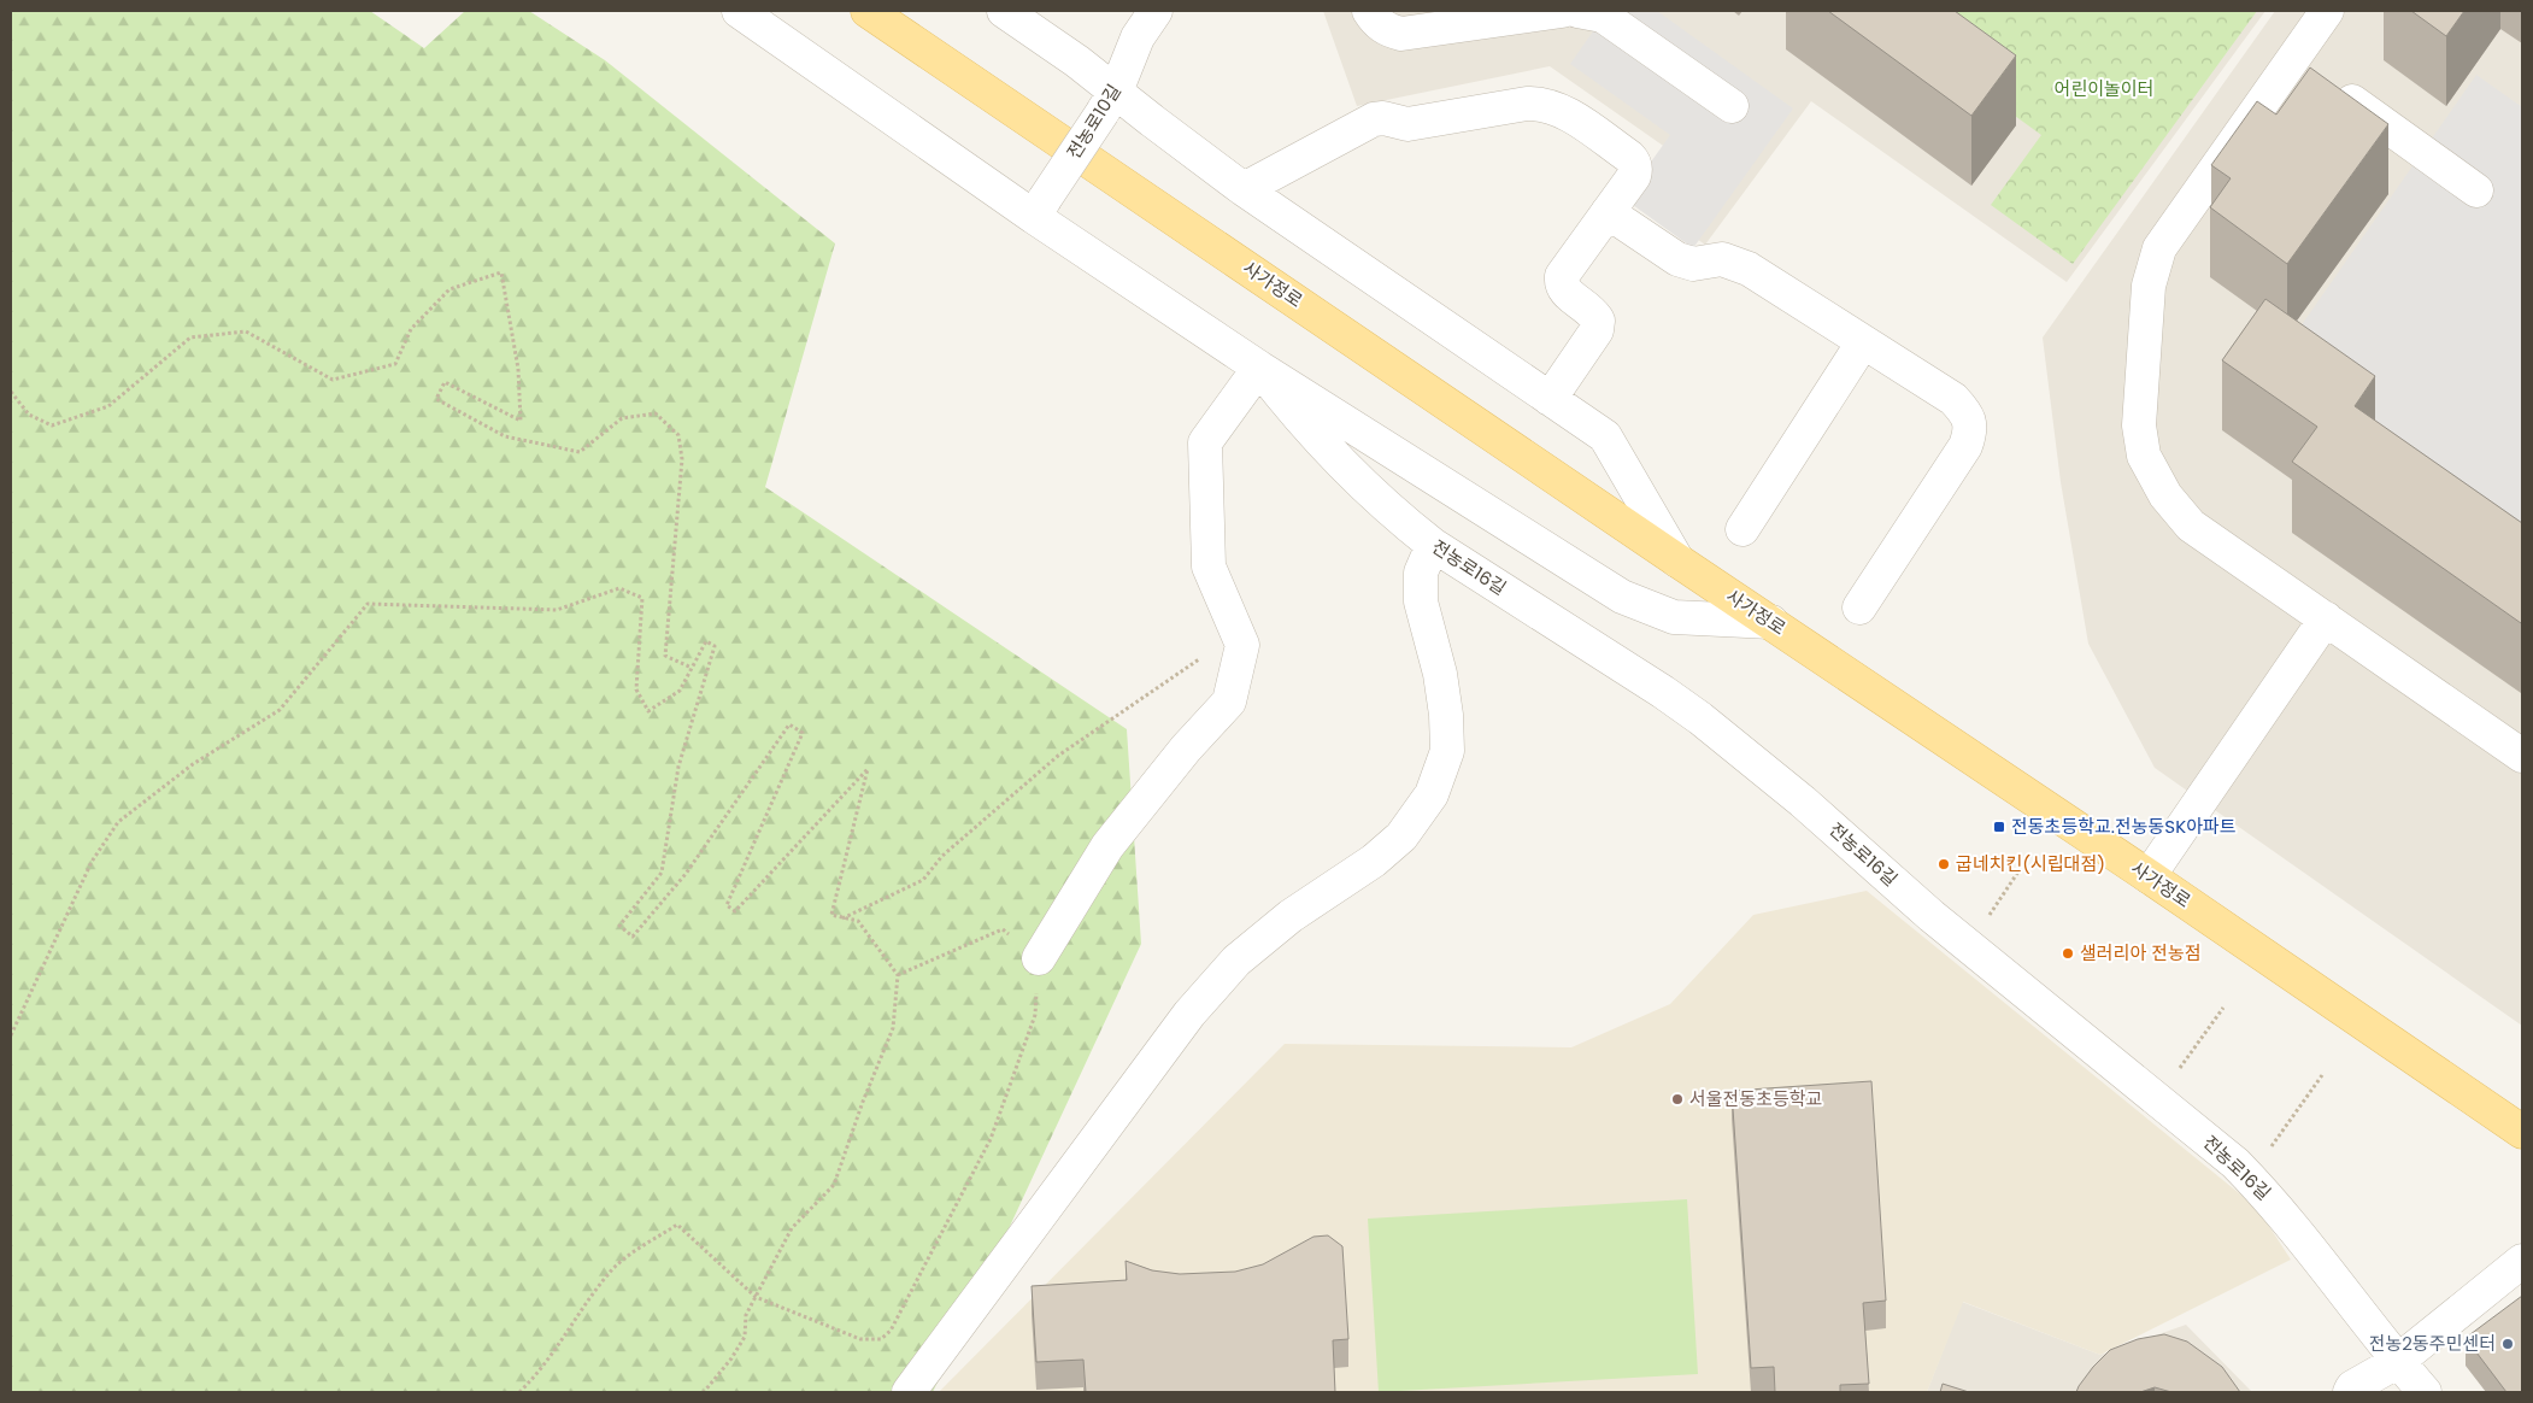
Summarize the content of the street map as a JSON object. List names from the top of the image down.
{
  "streets": {
    "main road": ["사가정로"],
    "street": ["전농로10길", "전농로16길"]
  },
  "crossings": [
    ["전농로10길", "사가정로"]
  ],
  "parks": ["어린이놀이터"],
  "places": {
    "transit": ["전동초등학교.전농동SK아파트"],
    "other": [
      "굽네치킨(시립대점)",
      "샐러리아 전농점",
      "서울전동초등학교",
      "전농2동주민센터"
    ]
  }
}
